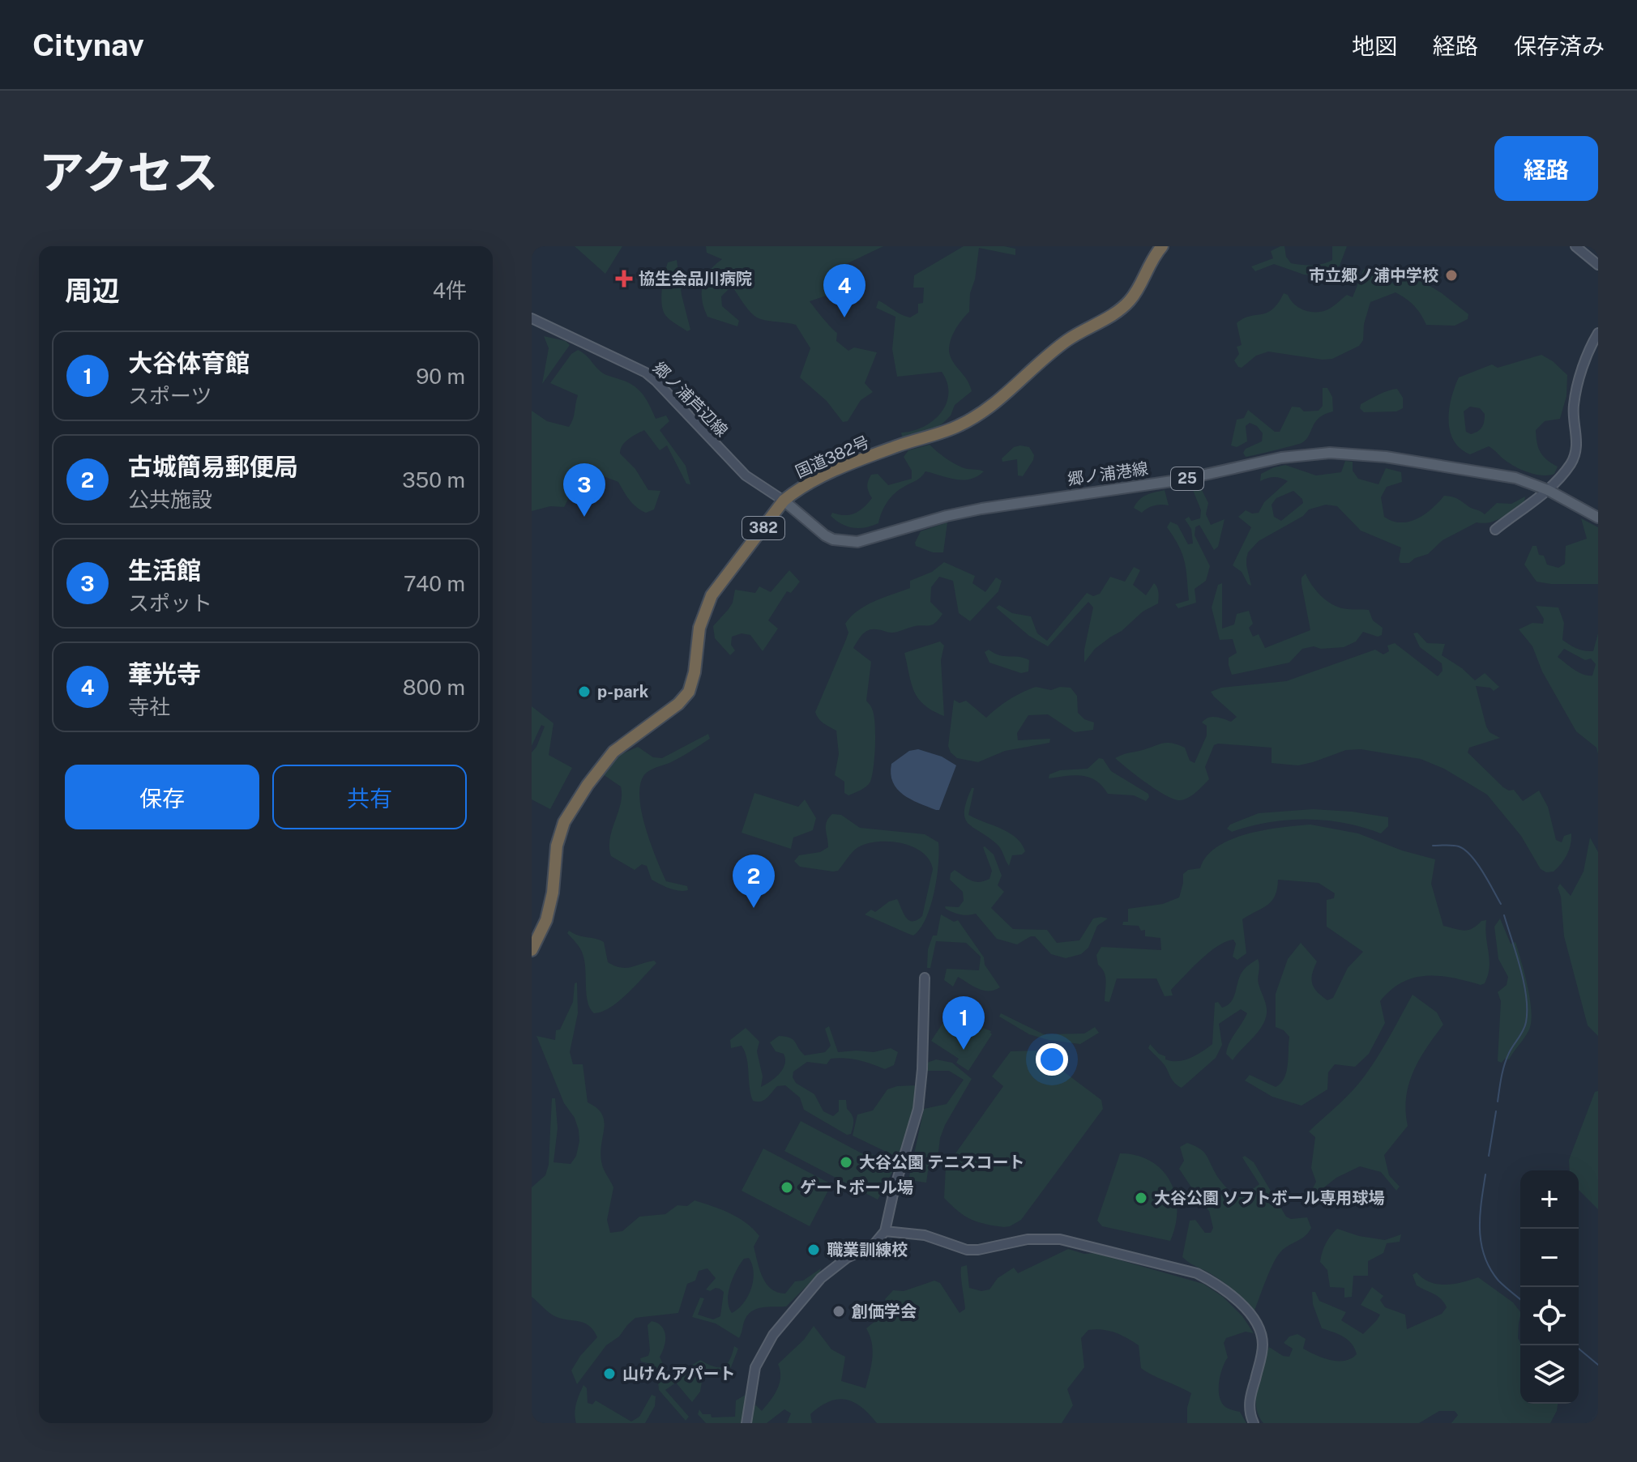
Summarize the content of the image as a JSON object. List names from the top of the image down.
{
  "streets": {
    "highway": ["国道382号", "382"],
    "main road": ["郷ノ浦港線", "25"],
    "street": ["郷ノ浦芦辺線"]
  },
  "crossings": [
    ["郷ノ浦芦辺線", "国道382号"],
    ["郷ノ浦芦辺線", "郷ノ浦港線"],
    ["国道382号", "郷ノ浦港線"]
  ],
  "places": {
    "other": [
      "市立郷ノ浦中学校",
      "p-park",
      "大谷公園 テニスコート",
      "ゲートボール場",
      "大谷公園 ソフトボール専用球場",
      "職業訓練校",
      "創価学会",
      "山けんアパート"
    ],
    "health": ["協生会品川病院"]
  },
  "page": {
    "header": "Citynav",
    "nav": ["地図", "経路", "保存済み"],
    "title": "アクセス",
    "buttons": [
      "経路",
      ["保存", "共有"]
    ],
    "heading": ["周辺", "4件"],
    "pins": [
      "4",
      "3",
      "2",
      "1"
    ],
    "list": [
      {
        "mark": "1",
        "name": "大谷体育館",
        "note": "スポーツ",
        "value": "90 m"
      },
      {
        "mark": "2",
        "name": "古城簡易郵便局",
        "note": "公共施設",
        "value": "350 m"
      },
      {
        "mark": "3",
        "name": "生活館",
        "note": "スポット",
        "value": "740 m"
      },
      {
        "mark": "4",
        "name": "華光寺",
        "note": "寺社",
        "value": "800 m"
      }
    ],
    "map_buttons": ["+", "−"]
  }
}
